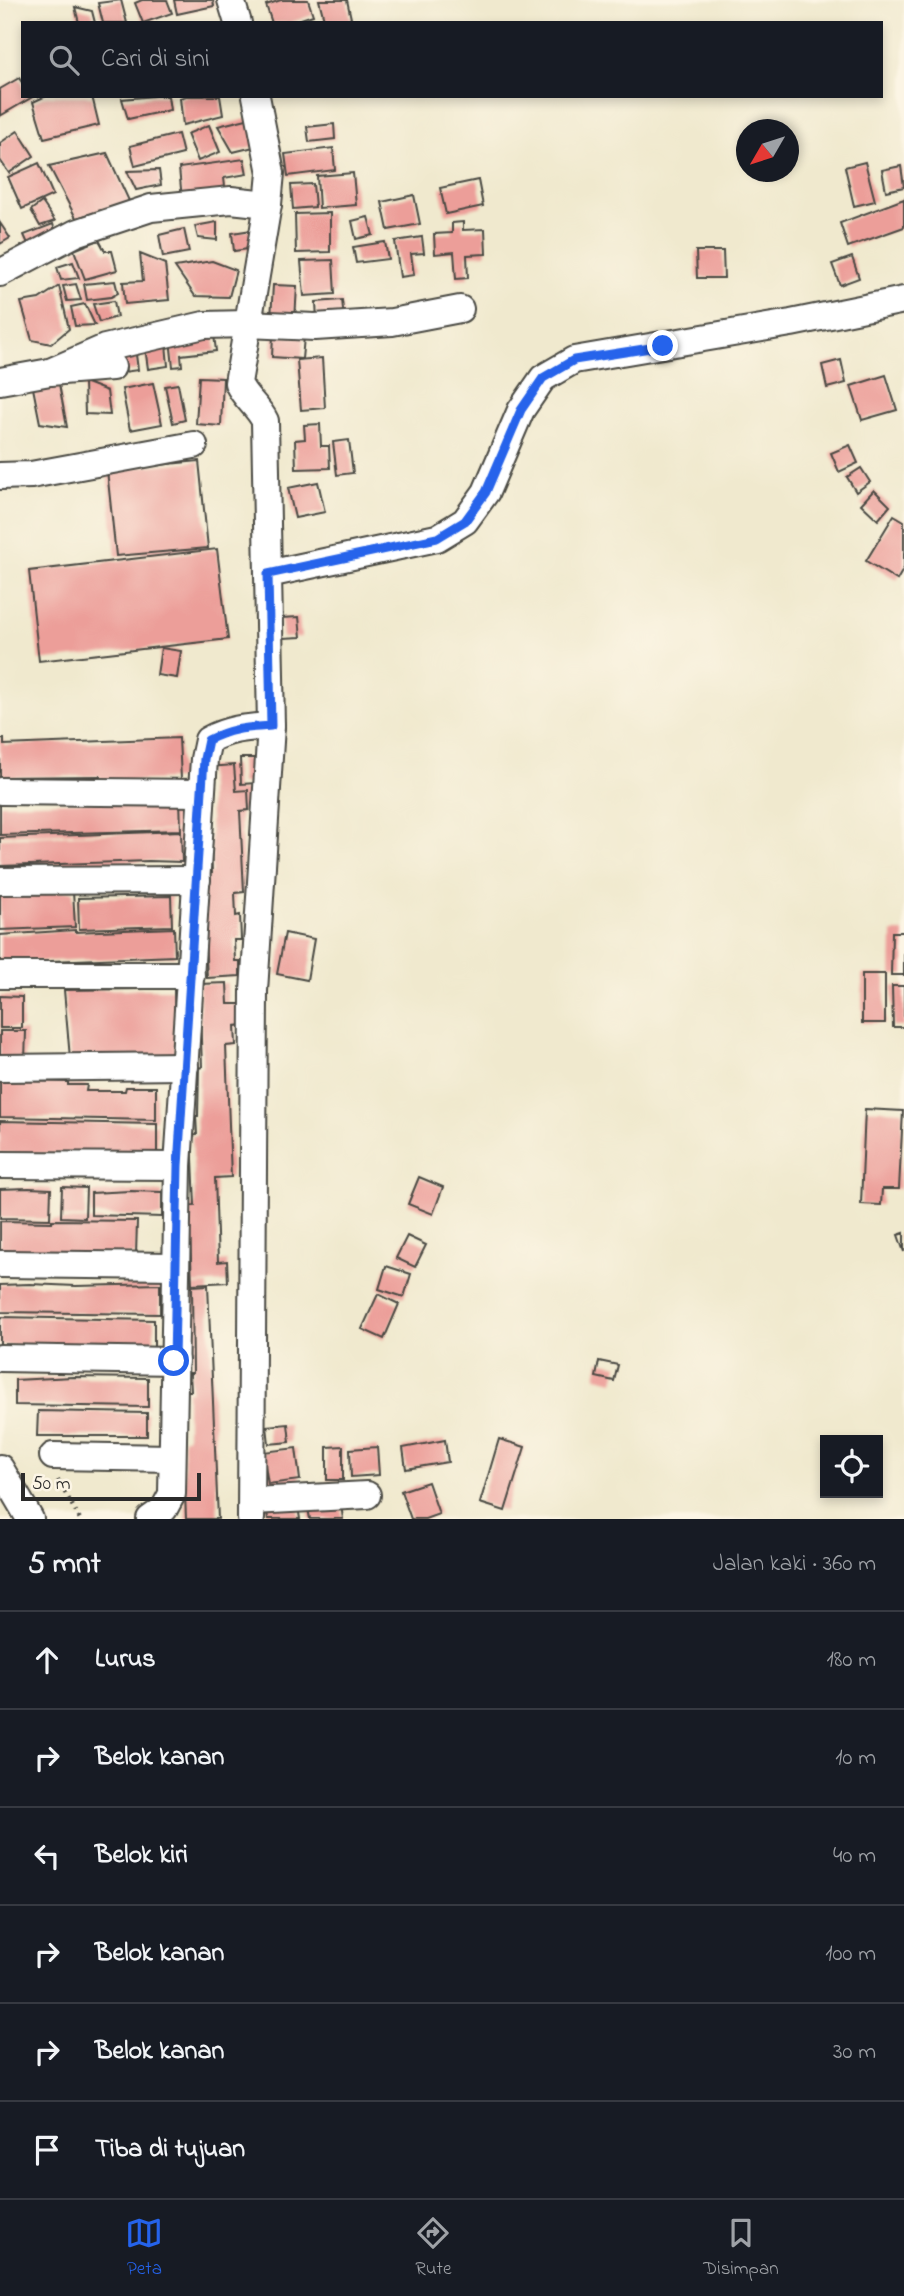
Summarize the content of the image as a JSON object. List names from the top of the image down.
{
  "scale_bar": "50 m",
  "north": "bottom left",
  "page": {
    "search": "Cari di sini",
    "scale": "50 m",
    "heading": ["5 mnt", "Jalan kaki · 360 m"],
    "list": [
      ["Lurus", "180 m"],
      ["Belok kanan", "10 m"],
      ["Belok kiri", "40 m"],
      ["Belok kanan", "100 m"],
      ["Belok kanan", "30 m"],
      "Tiba di tujuan"
    ],
    "nav": ["Peta", "Rute", "Disimpan"]
  }
}
